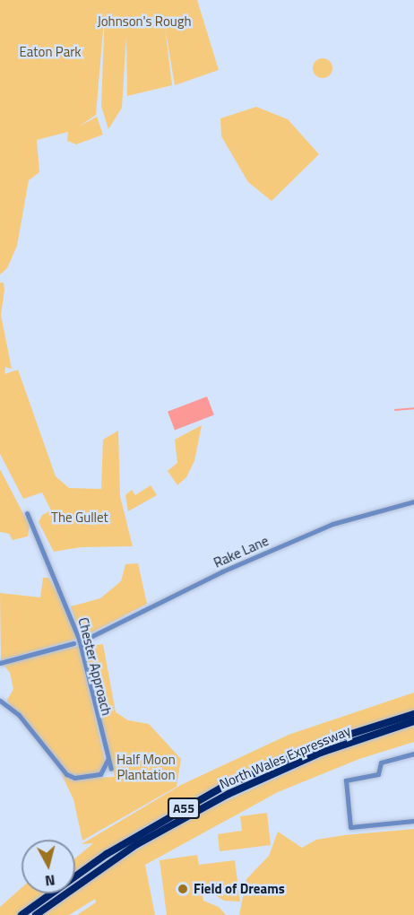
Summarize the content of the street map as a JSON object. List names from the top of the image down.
{
  "streets": {
    "highway": ["North Wales Expressway", "A55"],
    "street": ["Rake Lane", "Chester Approach"]
  },
  "parks": [
    "Johnson's Rough",
    "Eaton Park",
    "The Gullet",
    "Half Moon Plantation"
  ],
  "places": ["Field of Dreams"],
  "north": "bottom"
}
